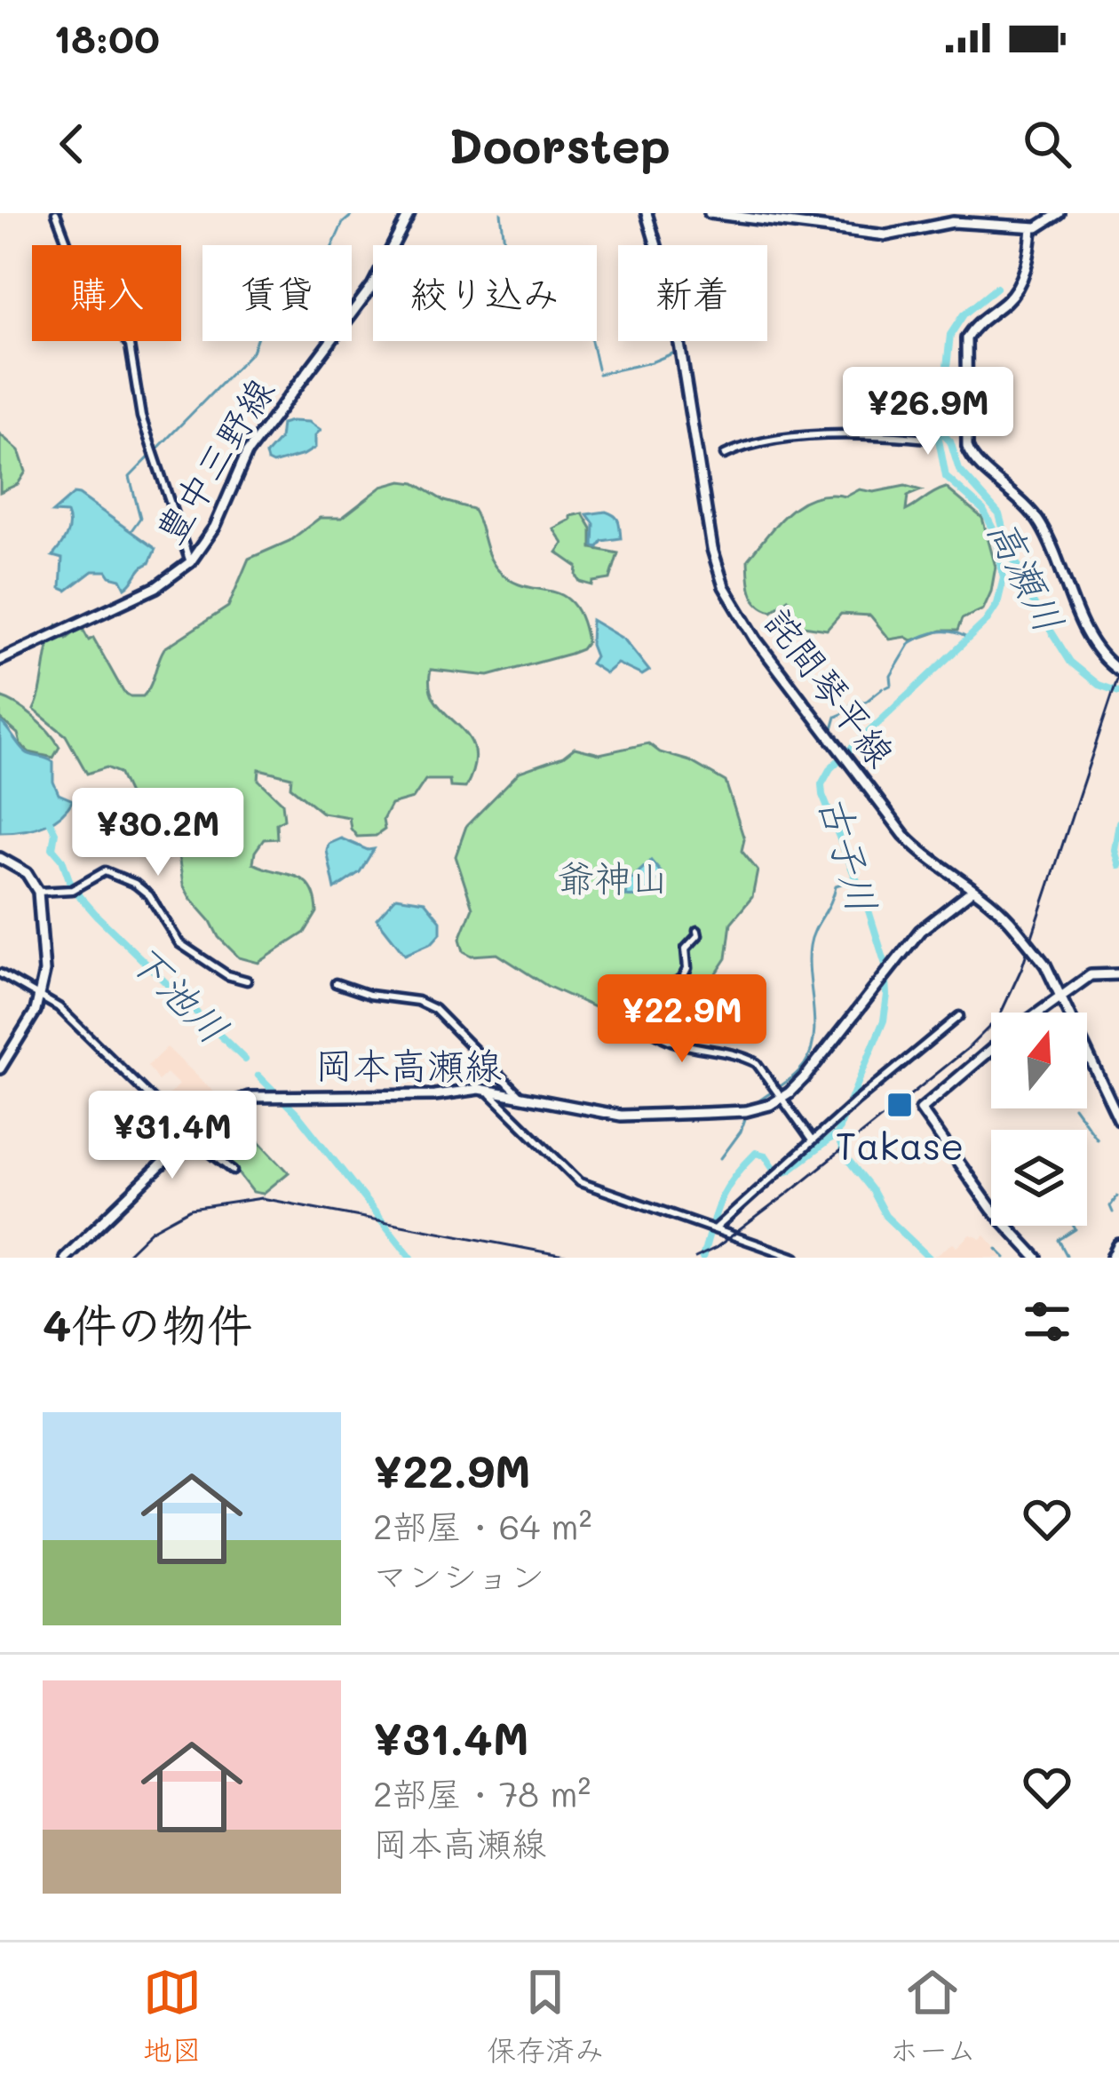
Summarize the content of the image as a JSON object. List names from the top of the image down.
{
  "streets": {
    "main road": ["豊中三野線", "詫間琴平線", "岡本高瀬線"]
  },
  "water": ["高瀬川", "古子川", "下池川"],
  "parks": ["爺神山"],
  "places": {
    "transit": ["Takase"]
  },
  "north": "top",
  "page": {
    "status": "18:00",
    "header": "Doorstep",
    "chip": [
      "購入",
      "賃貸",
      "絞り込み",
      "新着"
    ],
    "price": [
      "¥26.9M",
      "¥30.2M",
      "¥22.9M",
      "¥31.4M"
    ],
    "heading": "4件の物件",
    "list": [
      {
        "name": "¥22.9M",
        "note": "2部屋 · 64 m² · マンション"
      },
      {
        "name": "¥31.4M",
        "note": "2部屋 · 78 m² · 岡本高瀬線"
      }
    ],
    "tabs": ["地図", "保存済み", "ホーム"]
  }
}
